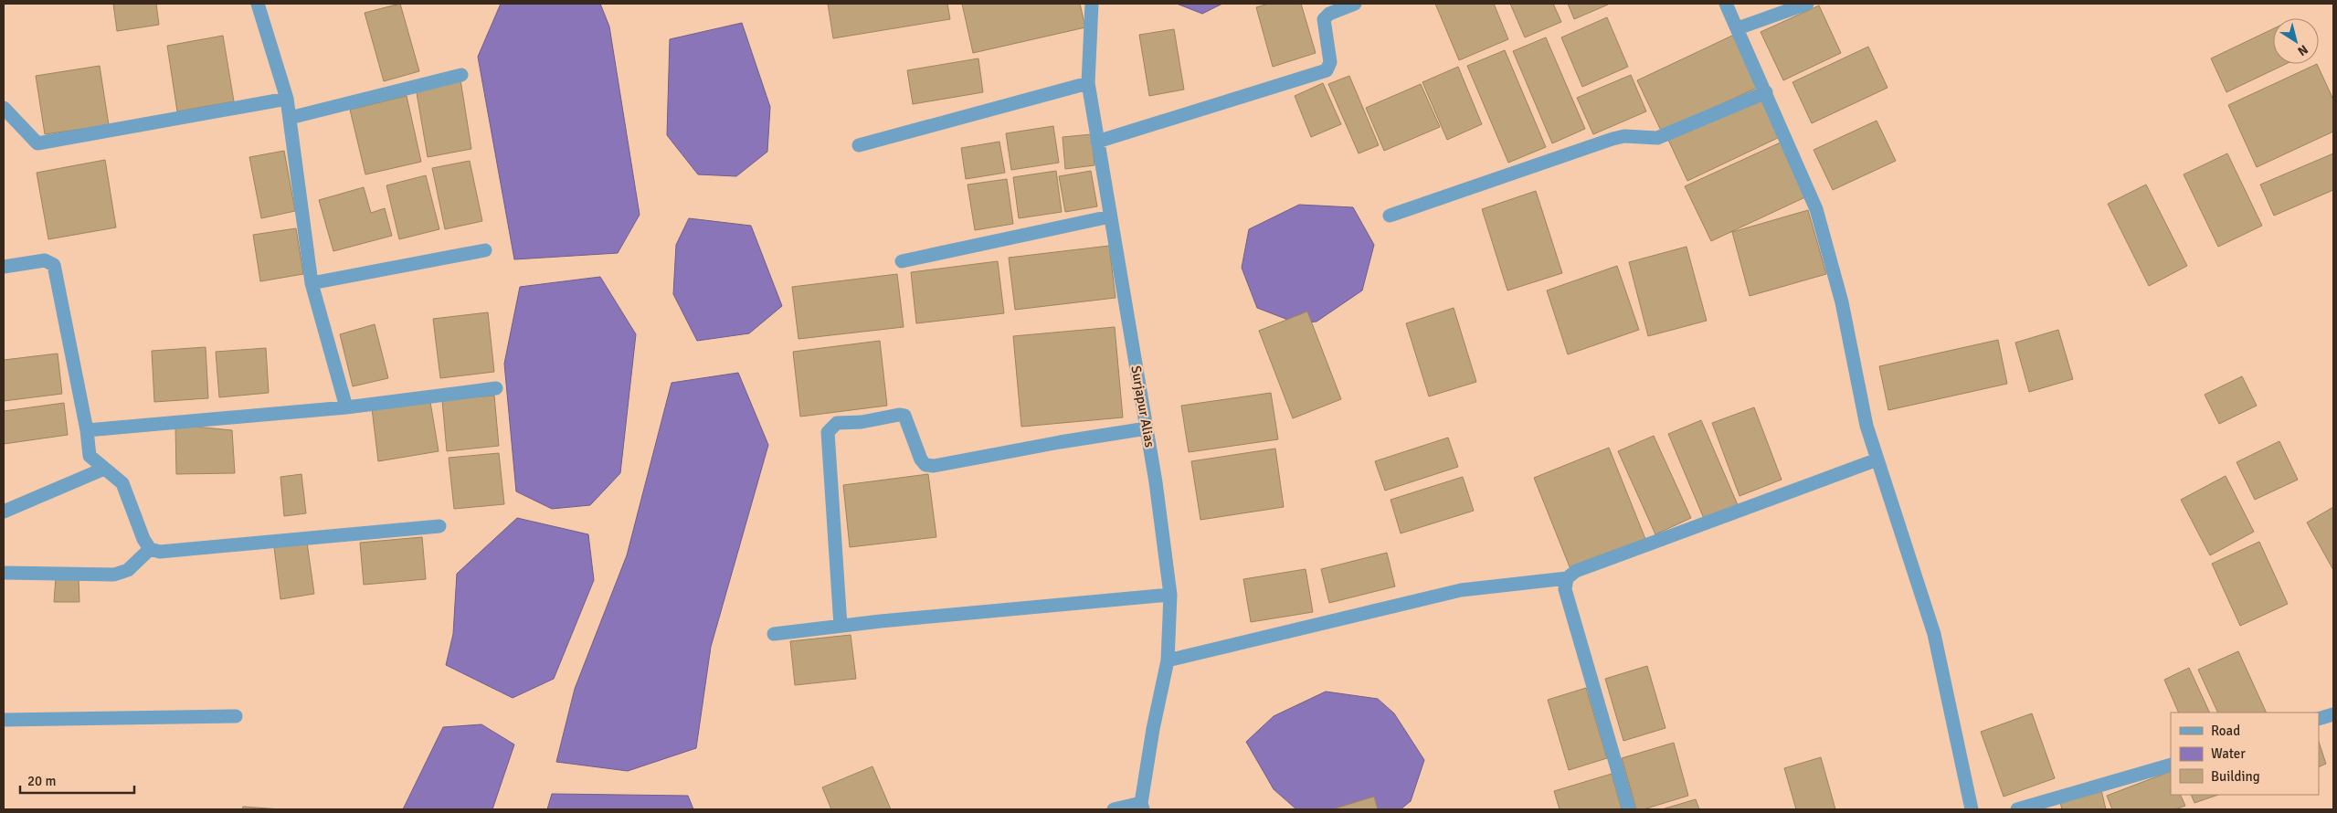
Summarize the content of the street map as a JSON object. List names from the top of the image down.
{
  "streets": {
    "street": ["Surjapur Alias"]
  },
  "legend": ["Road", "Water", "Building"],
  "scale_bar": "20 m",
  "north": "bottom right"
}
